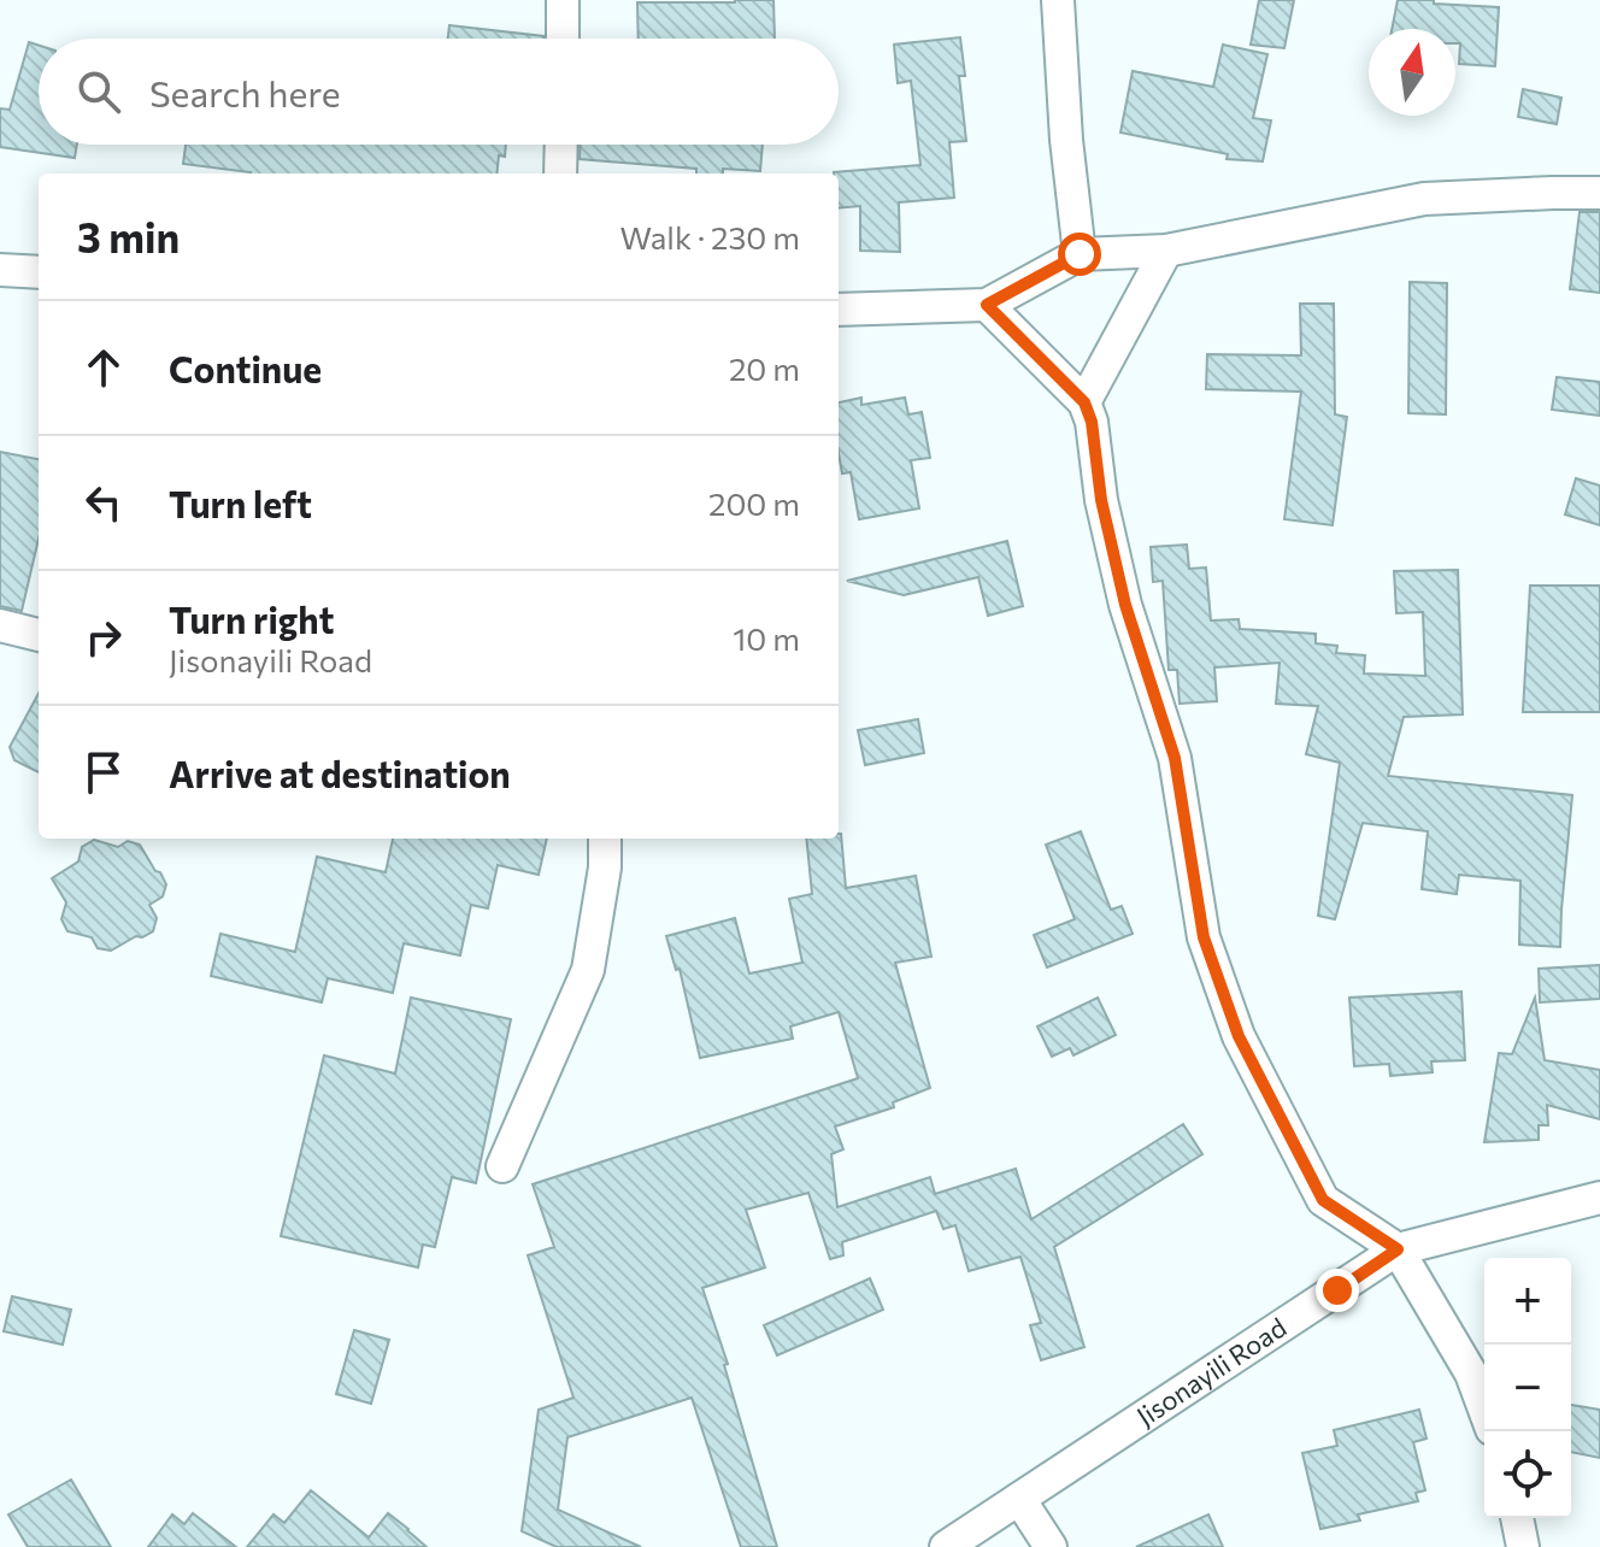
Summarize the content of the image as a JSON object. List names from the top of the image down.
{
  "streets": {
    "street": ["Jisonayili Road"]
  },
  "north": "top",
  "page": {
    "search": "Search here",
    "heading": ["3 min", "Walk · 230 m"],
    "list": [
      ["Continue", "20 m"],
      ["Turn left", "200 m"],
      ["Turn right", "Jisonayili Road", "10 m"],
      "Arrive at destination"
    ],
    "map_buttons": ["+", "−"]
  }
}
